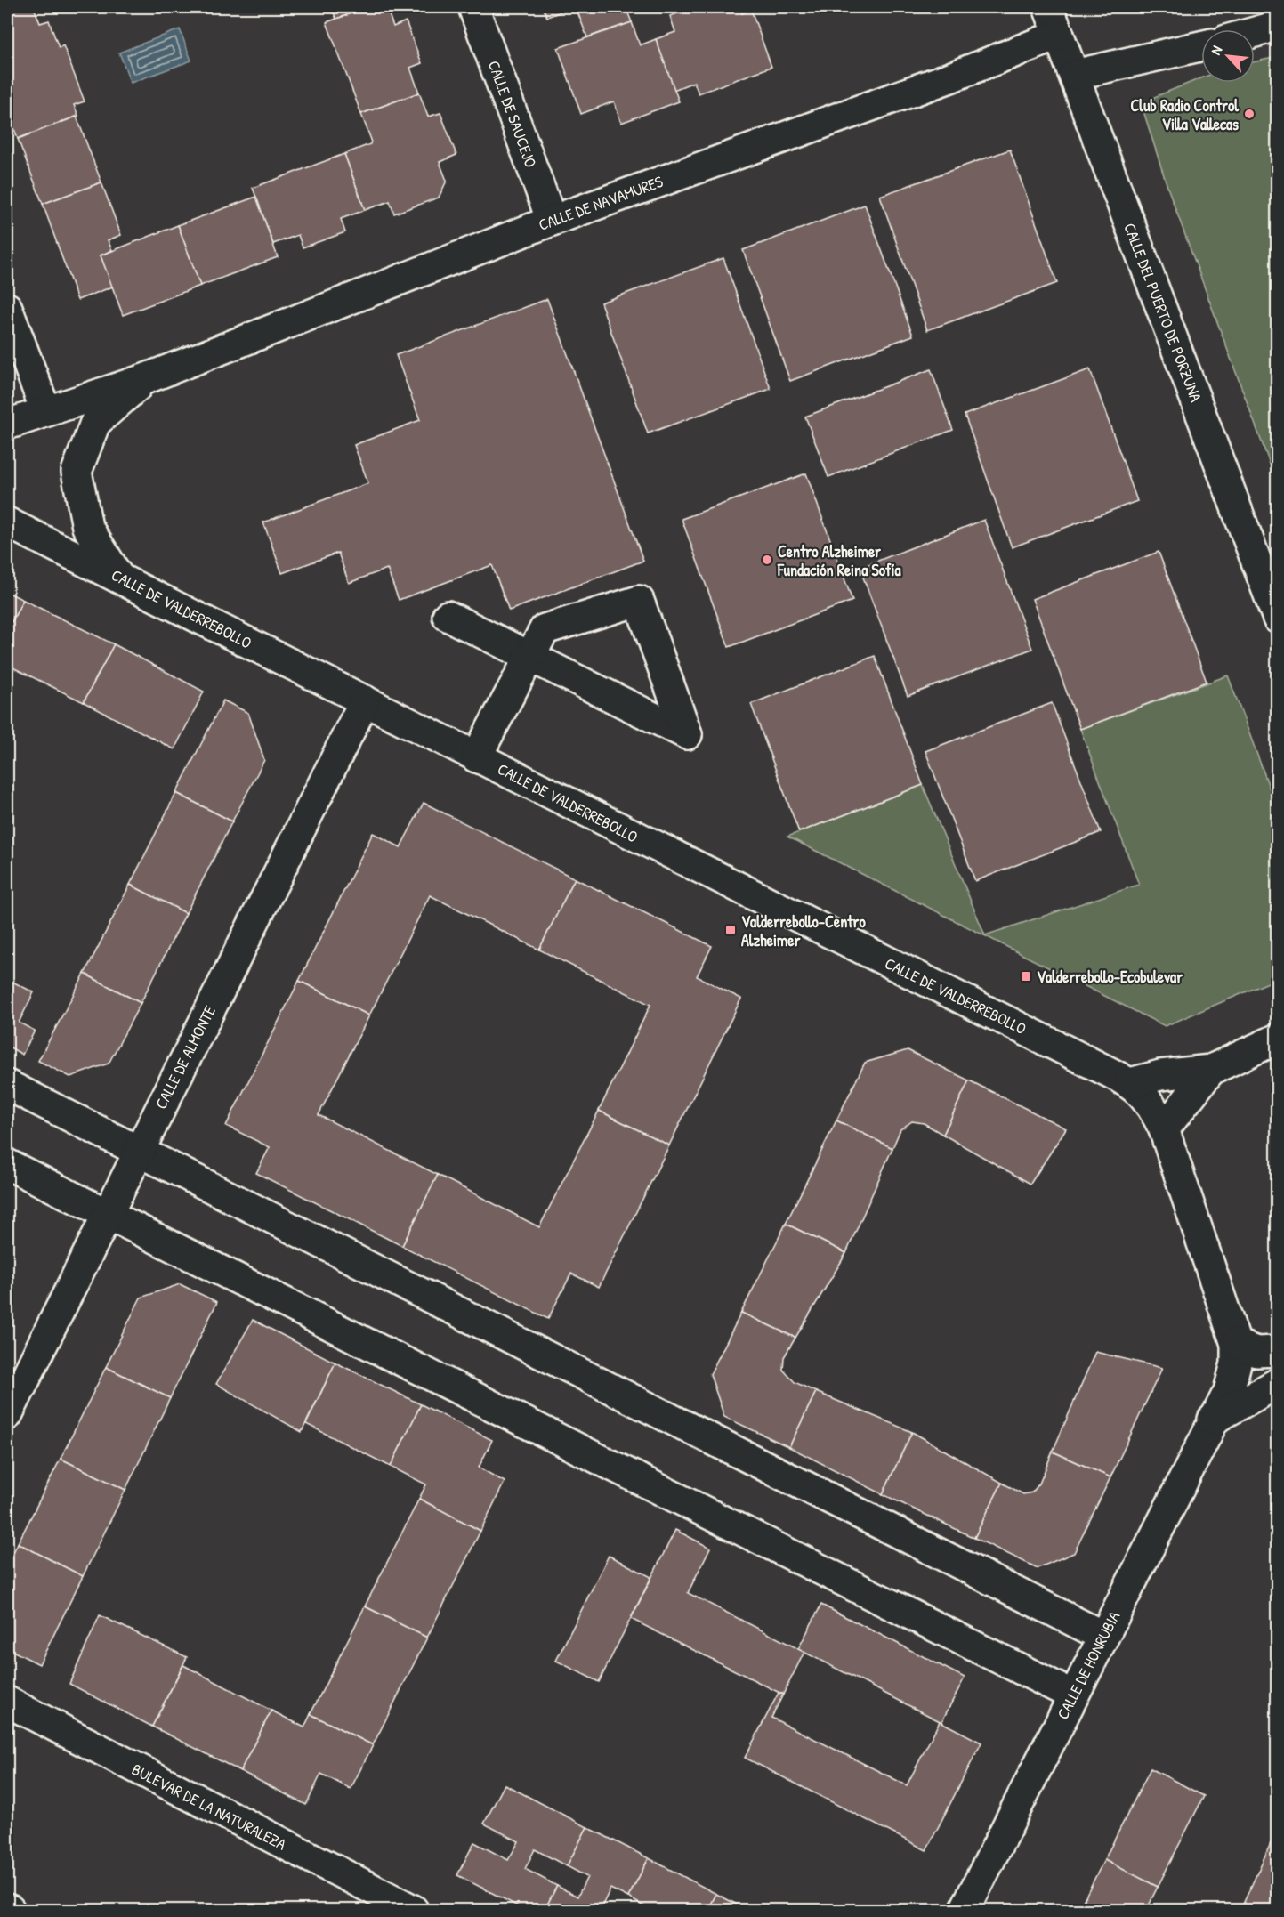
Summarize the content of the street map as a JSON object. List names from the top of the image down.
{
  "streets": {
    "street": [
      "CALLE DE SAUCEJO",
      "CALLE DE NAVAMURES",
      "CALLE DEL PUERTO DE PORZUNA",
      "CALLE DE VALDERREBOLLO",
      "CALLE DE ALMONTE",
      "CALLE DE HONRUBIA",
      "BULEVAR DE LA NATURALEZA"
    ]
  },
  "crossings": [
    ["CALLE DE SAUCEJO", "CALLE DE NAVAMURES"],
    ["CALLE DE NAVAMURES", "CALLE DEL PUERTO DE PORZUNA"],
    ["CALLE DE NAVAMURES", "CALLE DE VALDERREBOLLO"],
    ["CALLE DE VALDERREBOLLO", "CALLE DE ALMONTE"],
    ["CALLE DE VALDERREBOLLO", "CALLE DE HONRUBIA"]
  ],
  "places": {
    "other": ["Club Radio Control Villa Vallecas", "Centro Alzheimer Fundación Reina Sofía"],
    "transit": ["Valderrebollo-Centro Alzheimer", "Valderrebollo-Ecobulevar"]
  },
  "north": "top left"
}
